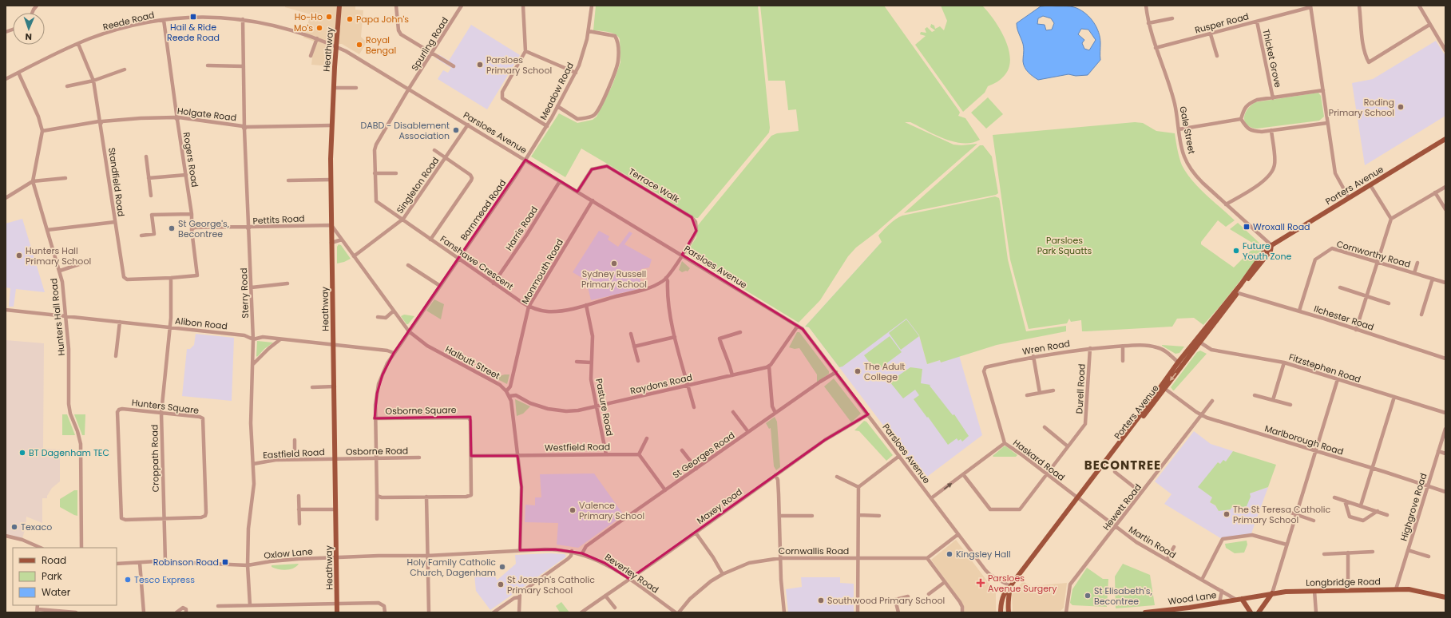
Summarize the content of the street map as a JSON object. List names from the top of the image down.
{
  "streets": {
    "main road": [
      "Heathway",
      "Porters Avenue",
      "Longbridge Road",
      "Wood Lane"
    ],
    "street": [
      "Reede Road",
      "Rusper Road",
      "Spurling Road",
      "Thicket Grove",
      "Meadow Road",
      "Holgate Road",
      "Gale Street",
      "Parsloes Avenue",
      "Rogers Road",
      "Standfield Road",
      "Singleton Road",
      "Terrace Walk",
      "Barnmead Road",
      "Pettits Road",
      "Harris Road",
      "Cornworthy Road",
      "Fanshawe Crescent",
      "Monmouth Road",
      "Sterry Road",
      "Hunters Hall Road",
      "Ilchester Road",
      "Alibon Road",
      "Wren Road",
      "Halbutt Street",
      "Fitzstephen Road",
      "Raydons Road",
      "Durell Road",
      "Hunters Square",
      "Pasture Road",
      "Osborne Square",
      "Marlborough Road",
      "Westfield Road",
      "Osborne Road",
      "Eastfield Road",
      "St Georges Road",
      "Croppath Road",
      "Haskard Road",
      "Maxey Road",
      "Hewett Road",
      "Highgrove Road",
      "Martin Road",
      "Cornwallis Road",
      "Oxlow Lane",
      "Beverley Road"
    ]
  },
  "crossings": [
    ["Reede Road", "Heathway"],
    ["Reede Road", "Parsloes Avenue"],
    ["Reede Road", "Rogers Road"],
    ["Reede Road", "Standfield Road"],
    ["Reede Road", "Sterry Road"],
    ["Reede Road", "Hunters Hall Road"],
    ["Rusper Road", "Thicket Grove"],
    ["Rusper Road", "Gale Street"],
    ["Spurling Road", "Parsloes Avenue"],
    ["Spurling Road", "Fanshawe Crescent"],
    ["Heathway", "Holgate Road"],
    ["Heathway", "Parsloes Avenue"],
    ["Heathway", "Pettits Road"],
    ["Heathway", "Alibon Road"],
    ["Heathway", "Halbutt Street"],
    ["Heathway", "Osborne Road"],
    ["Heathway", "Eastfield Road"],
    ["Heathway", "Oxlow Lane"],
    ["Meadow Road", "Parsloes Avenue"],
    ["Meadow Road", "Barnmead Road"],
    ["Holgate Road", "Rogers Road"],
    ["Holgate Road", "Standfield Road"],
    ["Holgate Road", "Sterry Road"],
    ["Holgate Road", "Hunters Hall Road"],
    ["Gale Street", "Porters Avenue"],
    ["Parsloes Avenue", "Singleton Road"],
    ["Parsloes Avenue", "Terrace Walk"],
    ["Parsloes Avenue", "Porters Avenue"],
    ["Parsloes Avenue", "Barnmead Road"],
    ["Parsloes Avenue", "Harris Road"],
    ["Parsloes Avenue", "Fanshawe Crescent"],
    ["Parsloes Avenue", "Monmouth Road"],
    ["Parsloes Avenue", "St Georges Road"],
    ["Parsloes Avenue", "Haskard Road"],
    ["Parsloes Avenue", "Maxey Road"],
    ["Rogers Road", "Standfield Road"],
    ["Rogers Road", "Pettits Road"],
    ["Rogers Road", "Croppath Road"],
    ["Standfield Road", "Croppath Road"],
    ["Singleton Road", "Fanshawe Crescent"],
    ["Singleton Road", "Halbutt Street"],
    ["Terrace Walk", "Fanshawe Crescent"],
    ["Porters Avenue", "Ilchester Road"],
    ["Porters Avenue", "Wren Road"],
    ["Porters Avenue", "Fitzstephen Road"],
    ["Porters Avenue", "Marlborough Road"],
    ["Porters Avenue", "Haskard Road"],
    ["Porters Avenue", "Martin Road"],
    ["Barnmead Road", "Fanshawe Crescent"],
    ["Barnmead Road", "Halbutt Street"],
    ["Pettits Road", "Sterry Road"],
    ["Pettits Road", "Halbutt Street"],
    ["Harris Road", "Fanshawe Crescent"],
    ["Cornworthy Road", "Ilchester Road"],
    ["Fanshawe Crescent", "Monmouth Road"],
    ["Fanshawe Crescent", "Pasture Road"],
    ["Monmouth Road", "Halbutt Street"],
    ["Sterry Road", "Alibon Road"],
    ["Sterry Road", "Eastfield Road"],
    ["Sterry Road", "Oxlow Lane"],
    ["Hunters Hall Road", "Alibon Road"],
    ["Alibon Road", "Croppath Road"],
    ["Wren Road", "Durell Road"],
    ["Wren Road", "Haskard Road"],
    ["Halbutt Street", "Raydons Road"],
    ["Halbutt Street", "Westfield Road"],
    ["Halbutt Street", "Oxlow Lane"],
    ["Halbutt Street", "Beverley Road"],
    ["Raydons Road", "Pasture Road"],
    ["Durell Road", "Haskard Road"],
    ["Hunters Square", "Croppath Road"],
    ["Pasture Road", "Westfield Road"],
    ["Osborne Square", "Westfield Road"],
    ["Osborne Square", "Osborne Road"],
    ["Marlborough Road", "Hewett Road"],
    ["Marlborough Road", "Highgrove Road"],
    ["Osborne Road", "Eastfield Road"],
    ["St Georges Road", "Beverley Road"],
    ["Croppath Road", "Oxlow Lane"],
    ["Haskard Road", "Martin Road"],
    ["Maxey Road", "Beverley Road"],
    ["Hewett Road", "Martin Road"],
    ["Highgrove Road", "Longbridge Road"],
    ["Martin Road", "Wood Lane"],
    ["Oxlow Lane", "Beverley Road"],
    ["Longbridge Road", "Wood Lane"]
  ],
  "districts": ["BECONTREE"],
  "parks": ["Parsloes Park Squatts"],
  "places": {
    "transit": ["Hail & Ride Reede Road", "Wroxall Road", "Robinson Road"],
    "other": [
      "Ho-Ho",
      "Papa John's",
      "Mo's",
      "Royal Bengal",
      "Parsloes Primary School",
      "Roding Primary School",
      "DABD - Disablement Association",
      "St George's, Becontree",
      "Future Youth Zone",
      "Hunters Hall Primary School",
      "Sydney Russell Primary School",
      "The Adult College",
      "BT Dagenham TEC",
      "Valence Primary School",
      "The St Teresa Catholic Primary School",
      "Texaco",
      "Kingsley Hall",
      "Holy Family Catholic Church, Dagenham",
      "Tesco Express",
      "St Joseph's Catholic Primary School",
      "St Elisabeth's, Becontree",
      "Southwood Primary School"
    ],
    "health": ["Parsloes Avenue Surgery"]
  },
  "legend": ["Road", "Park", "Water"],
  "north": "bottom"
}
